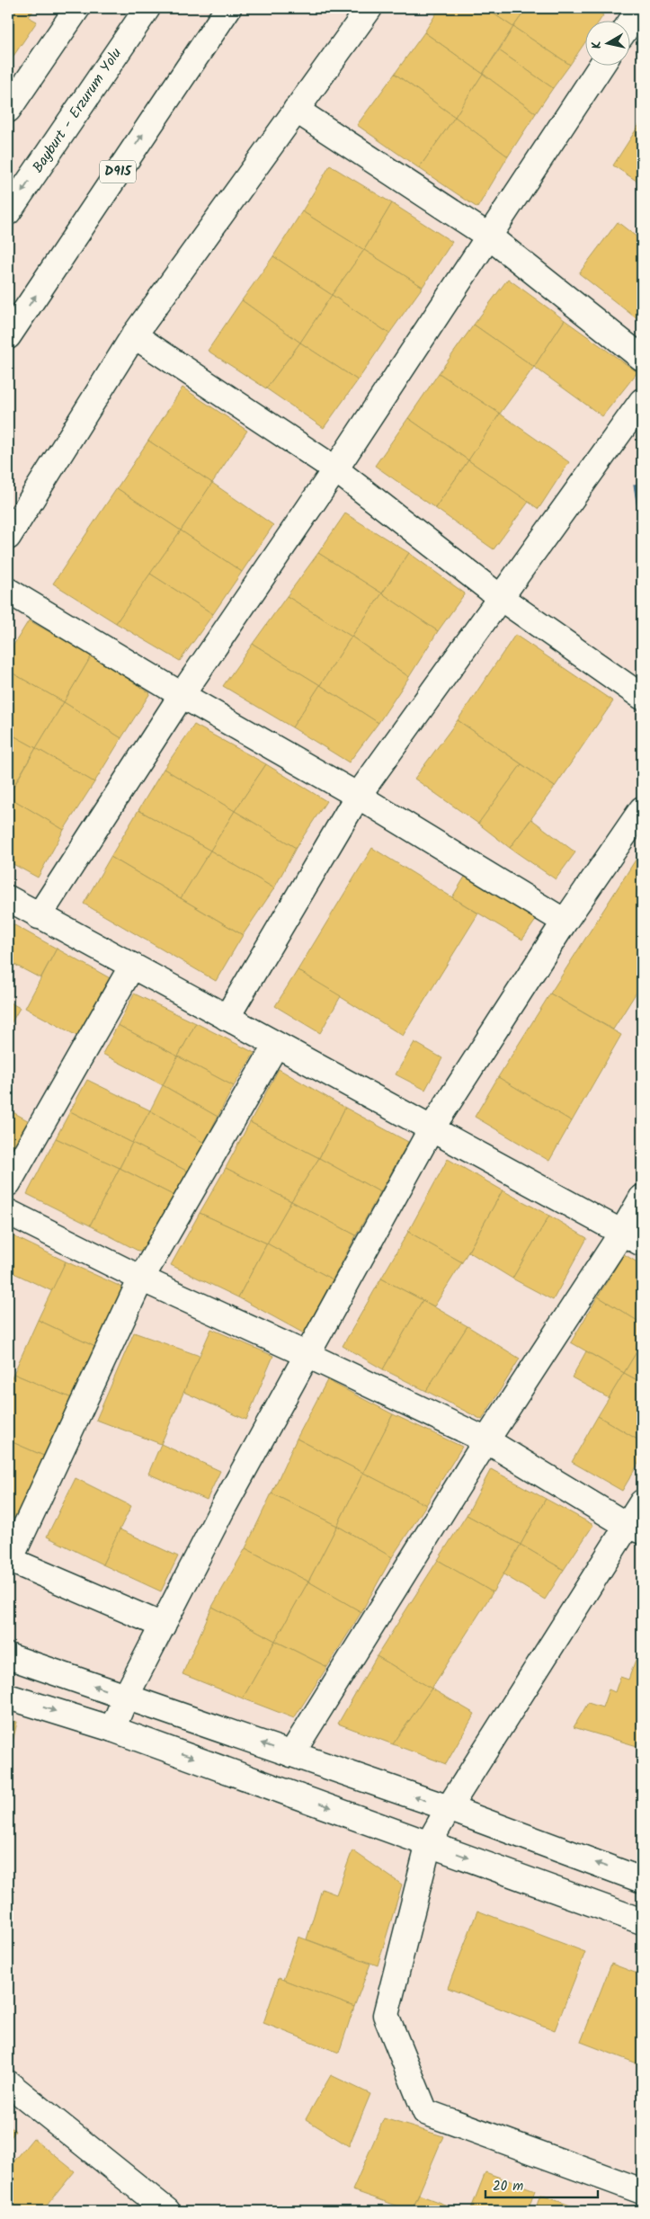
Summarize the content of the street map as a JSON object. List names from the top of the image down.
{
  "streets": {
    "main road": ["Bayburt - Erzurum Yolu", "D915"]
  },
  "scale_bar": "20 m",
  "north": "left"
}
